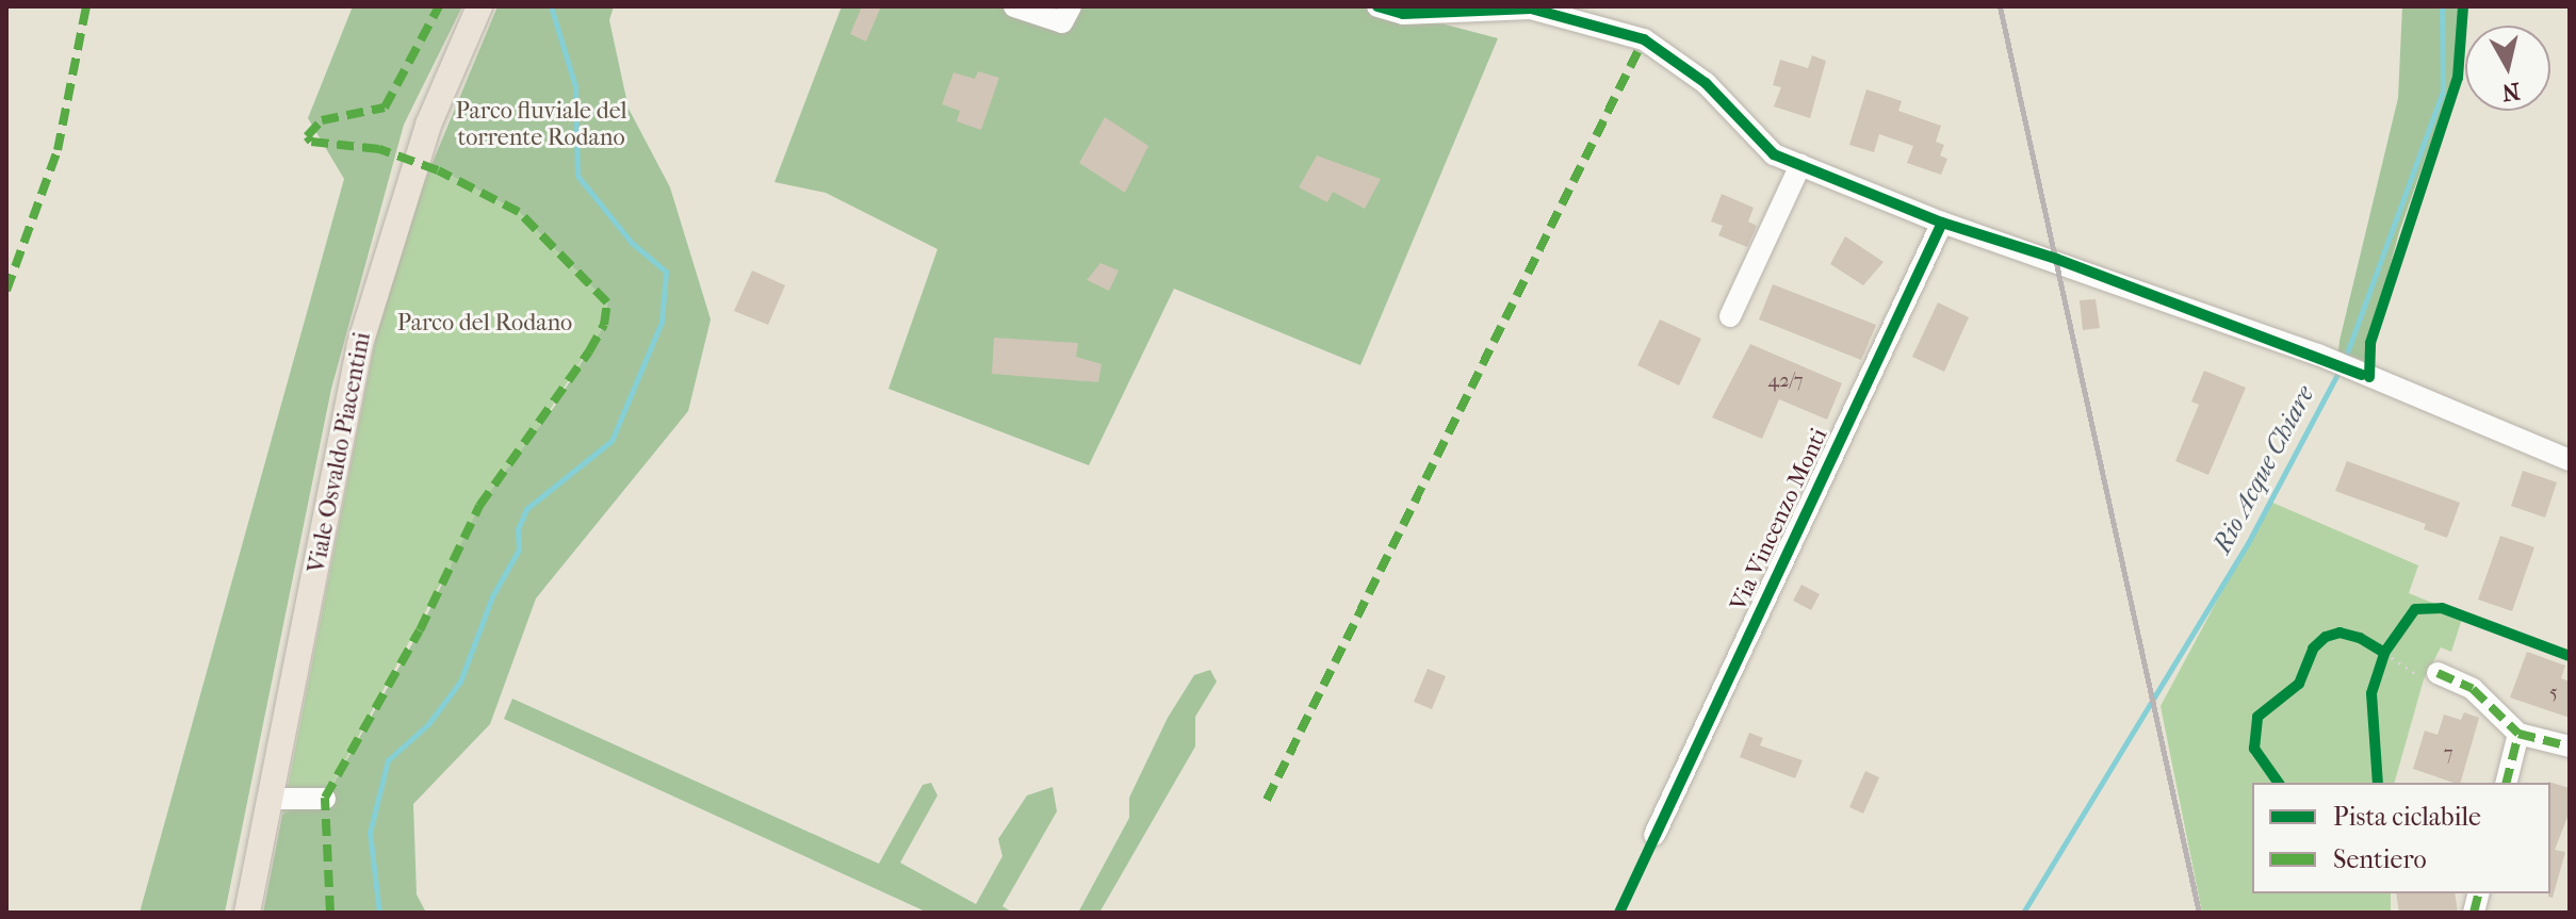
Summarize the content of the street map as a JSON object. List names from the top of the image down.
{
  "streets": {
    "main road": ["Viale Osvaldo Piacentini"],
    "street": ["Via Vincenzo Monti"]
  },
  "water": ["Rio Acque Chiare"],
  "parks": ["Parco fluviale del torrente Rodano", "Parco del Rodano"],
  "house_numbers": ["42/7", "5", "7"],
  "legend": ["Pista ciclabile", "Sentiero"],
  "north": "bottom"
}
